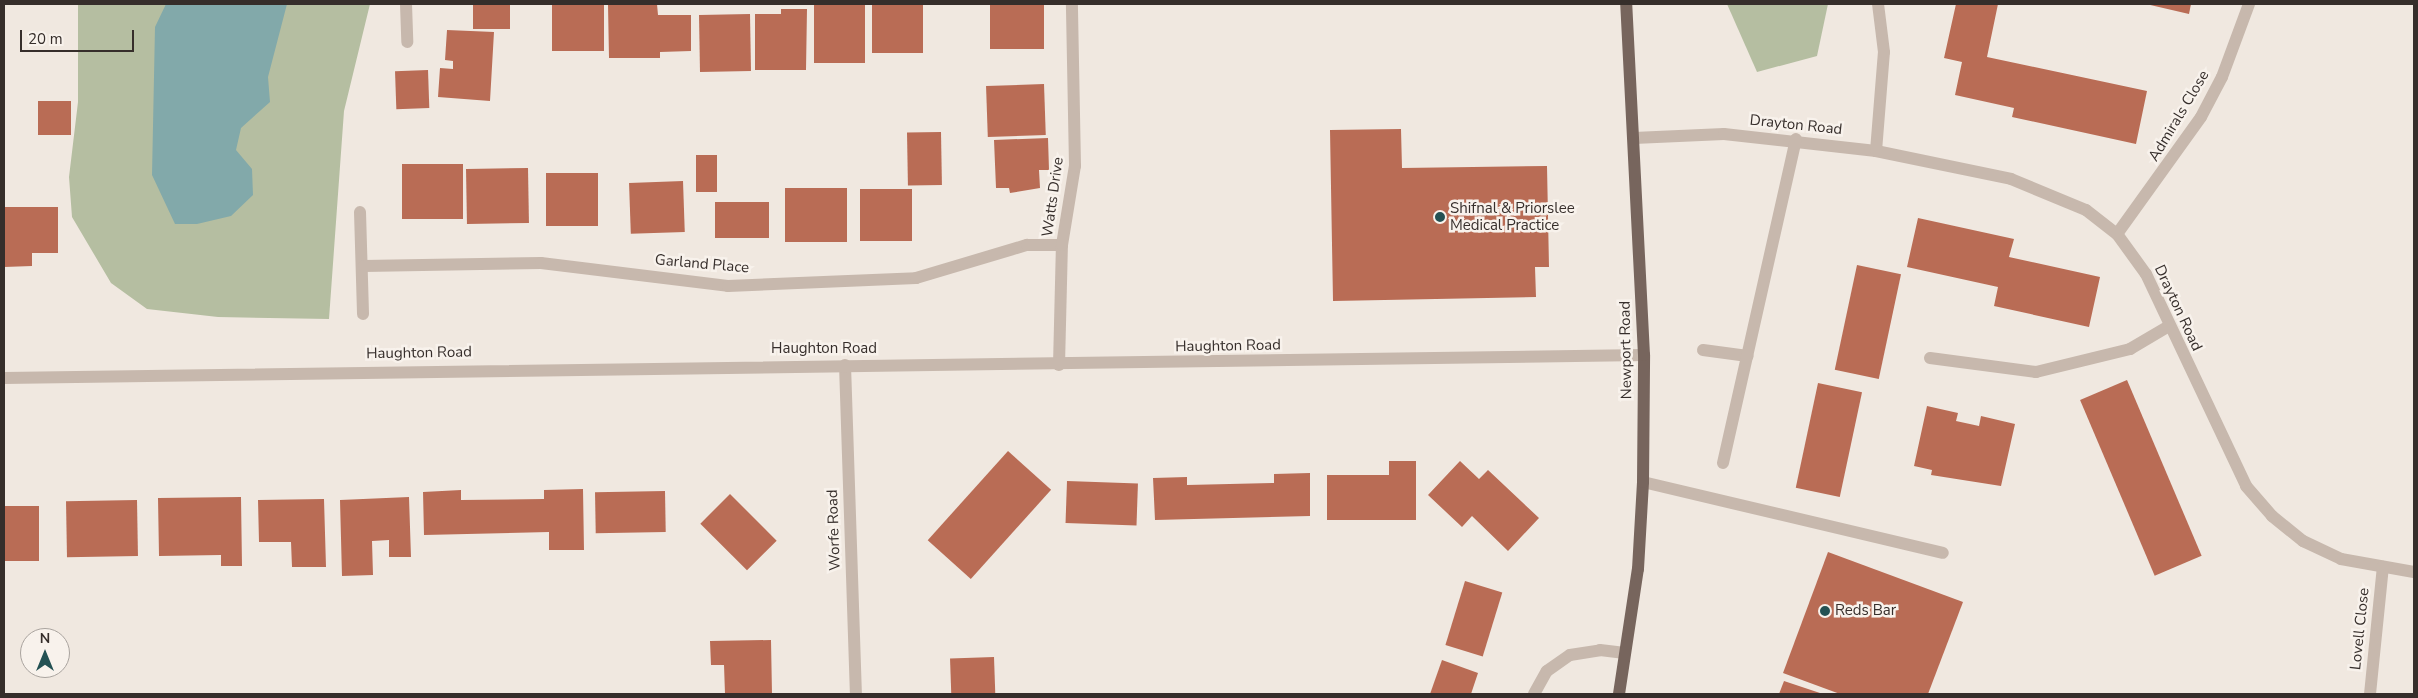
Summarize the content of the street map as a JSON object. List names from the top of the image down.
{
  "streets": {
    "main road": ["Newport Road"],
    "street": [
      "Admirals Close",
      "Drayton Road",
      "Watts Drive",
      "Garland Place",
      "Haughton Road",
      "Worfe Road",
      "Lovell Close"
    ]
  },
  "crossings": [
    ["Admirals Close", "Drayton Road"],
    ["Drayton Road", "Newport Road"],
    ["Drayton Road", "Lovell Close"],
    ["Watts Drive", "Garland Place"],
    ["Watts Drive", "Haughton Road"],
    ["Haughton Road", "Newport Road"],
    ["Haughton Road", "Worfe Road"]
  ],
  "places": ["Shifnal & Priorslee Medical Practice", "Reds Bar"],
  "scale_bar": "20 m",
  "north": "top"
}
